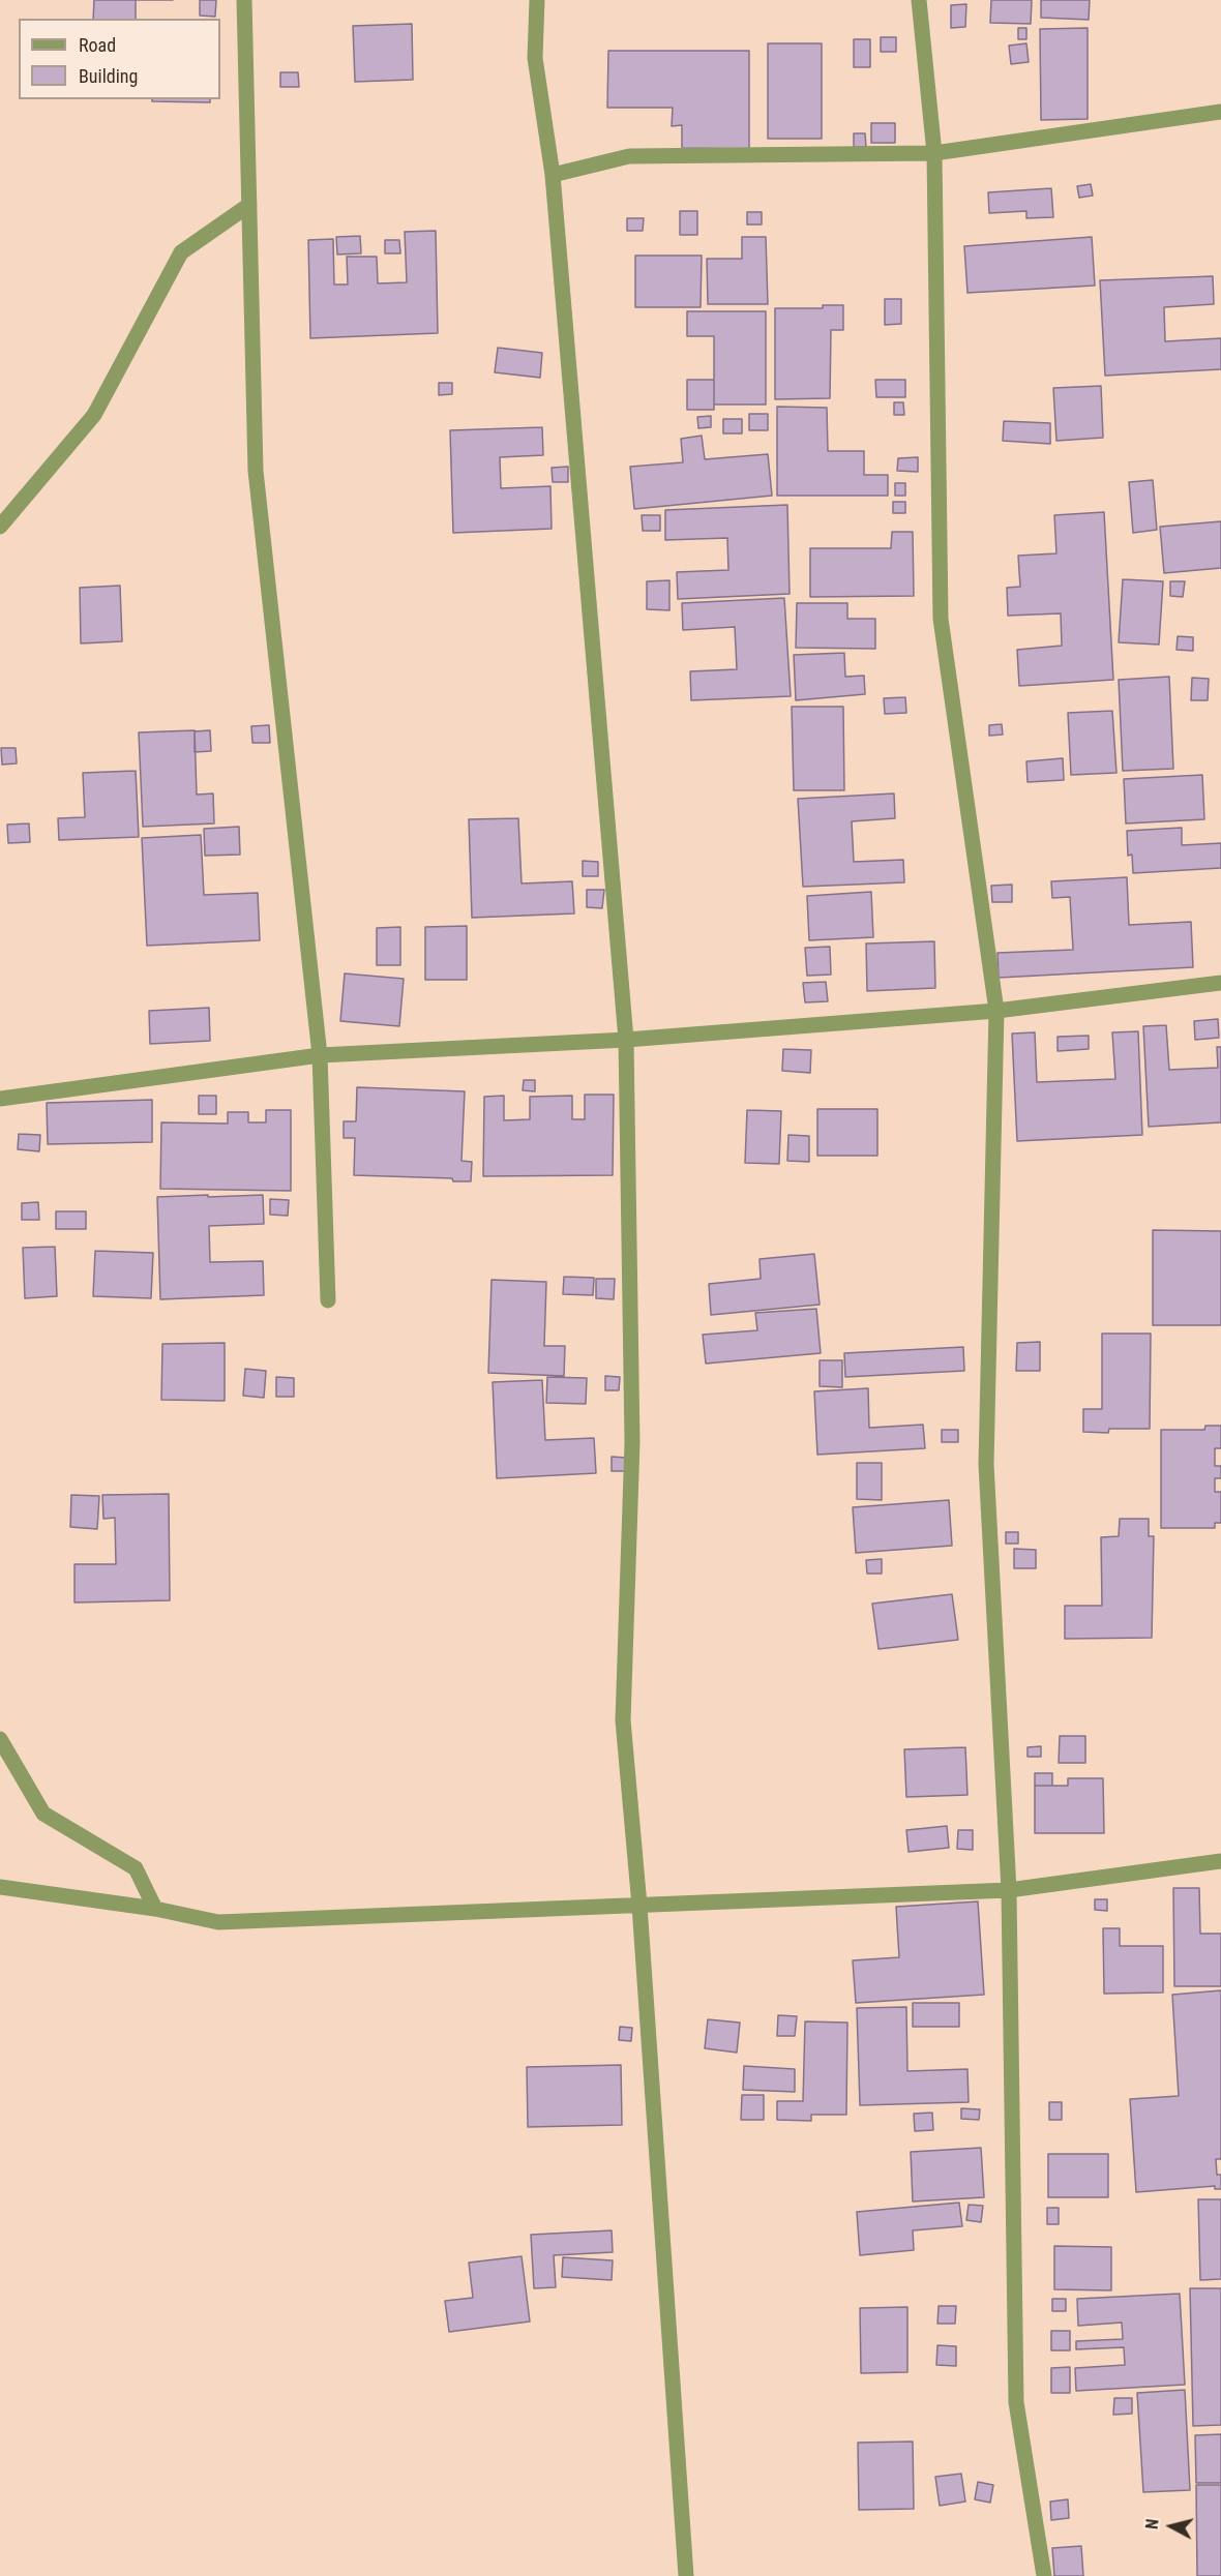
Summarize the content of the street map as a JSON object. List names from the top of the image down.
{
  "legend": ["Road", "Building"],
  "north": "left"
}
